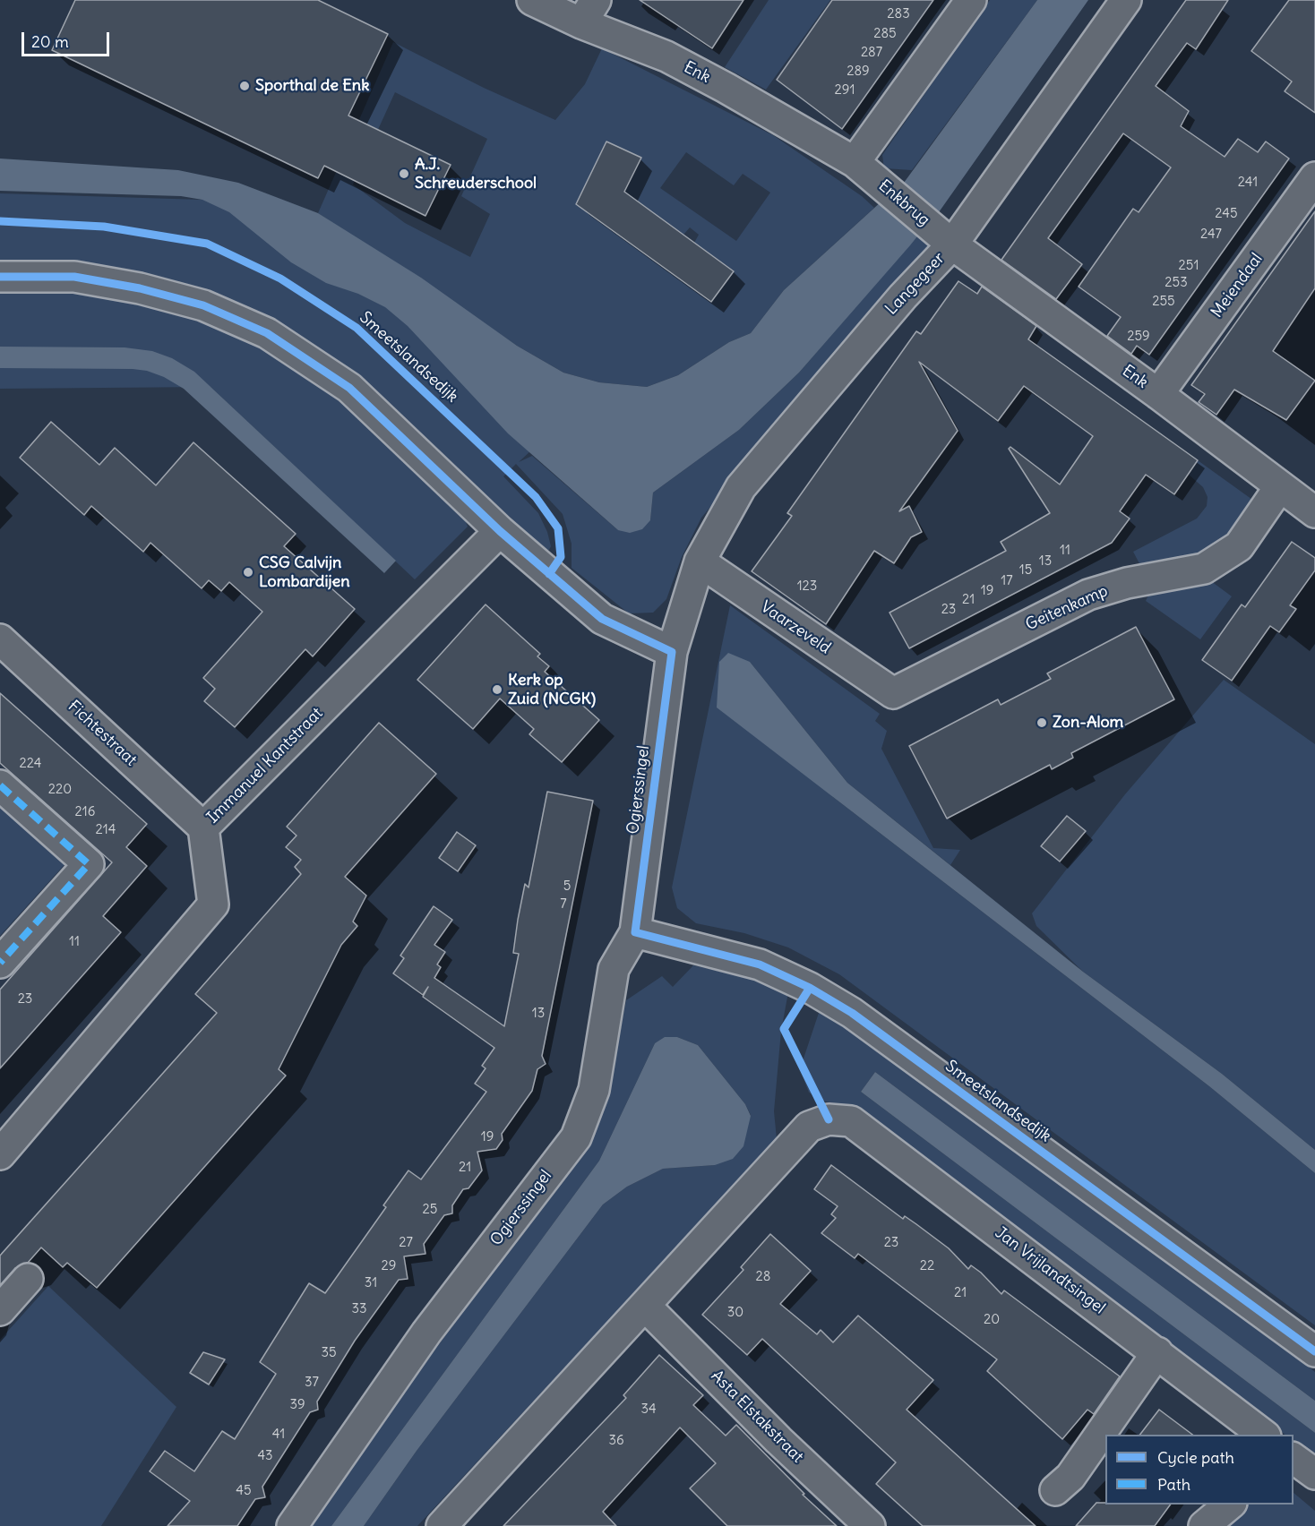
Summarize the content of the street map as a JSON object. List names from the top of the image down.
{
  "streets": {
    "street": [
      "Enk",
      "Enkbrug",
      "Langegeer",
      "Meiendaal",
      "Smeetslandsedijk",
      "Geitenkamp",
      "Vaarzeveld",
      "Fichtestraat",
      "Immanuel Kantstraat",
      "Ogierssingel",
      "Jan Vrijlandtsingel",
      "Asta Elstakstraat"
    ]
  },
  "crossings": [
    ["Enk", "Enkbrug"],
    ["Enk", "Langegeer"],
    ["Enk", "Meiendaal"],
    ["Enk", "Geitenkamp"],
    ["Enkbrug", "Langegeer"],
    ["Langegeer", "Vaarzeveld"],
    ["Langegeer", "Ogierssingel"],
    ["Smeetslandsedijk", "Ogierssingel"],
    ["Geitenkamp", "Vaarzeveld"],
    ["Vaarzeveld", "Ogierssingel"],
    ["Fichtestraat", "Immanuel Kantstraat"],
    ["Jan Vrijlandtsingel", "Asta Elstakstraat"]
  ],
  "places": [
    "Sporthal de Enk",
    "A.J. Schreuderschool",
    "CSG Calvijn Lombardijen",
    "Kerk op Zuid (NCGK)",
    "Zon-Alom"
  ],
  "house_numbers": [
    "283",
    "285",
    "287",
    "289",
    "291",
    "241",
    "245",
    "247",
    "251",
    "253",
    "255",
    "259",
    "11",
    "13",
    "15",
    "17",
    "123",
    "19",
    "21",
    "23",
    "224",
    "220",
    "216",
    "214",
    "5",
    "7",
    "11",
    "23",
    "13",
    "19",
    "21",
    "25",
    "27",
    "23",
    "29",
    "22",
    "28",
    "31",
    "21",
    "33",
    "30",
    "20",
    "35",
    "37",
    "39",
    "34",
    "41",
    "36",
    "43",
    "45"
  ],
  "legend": ["Cycle path", "Path"],
  "scale_bar": "20 m"
}
